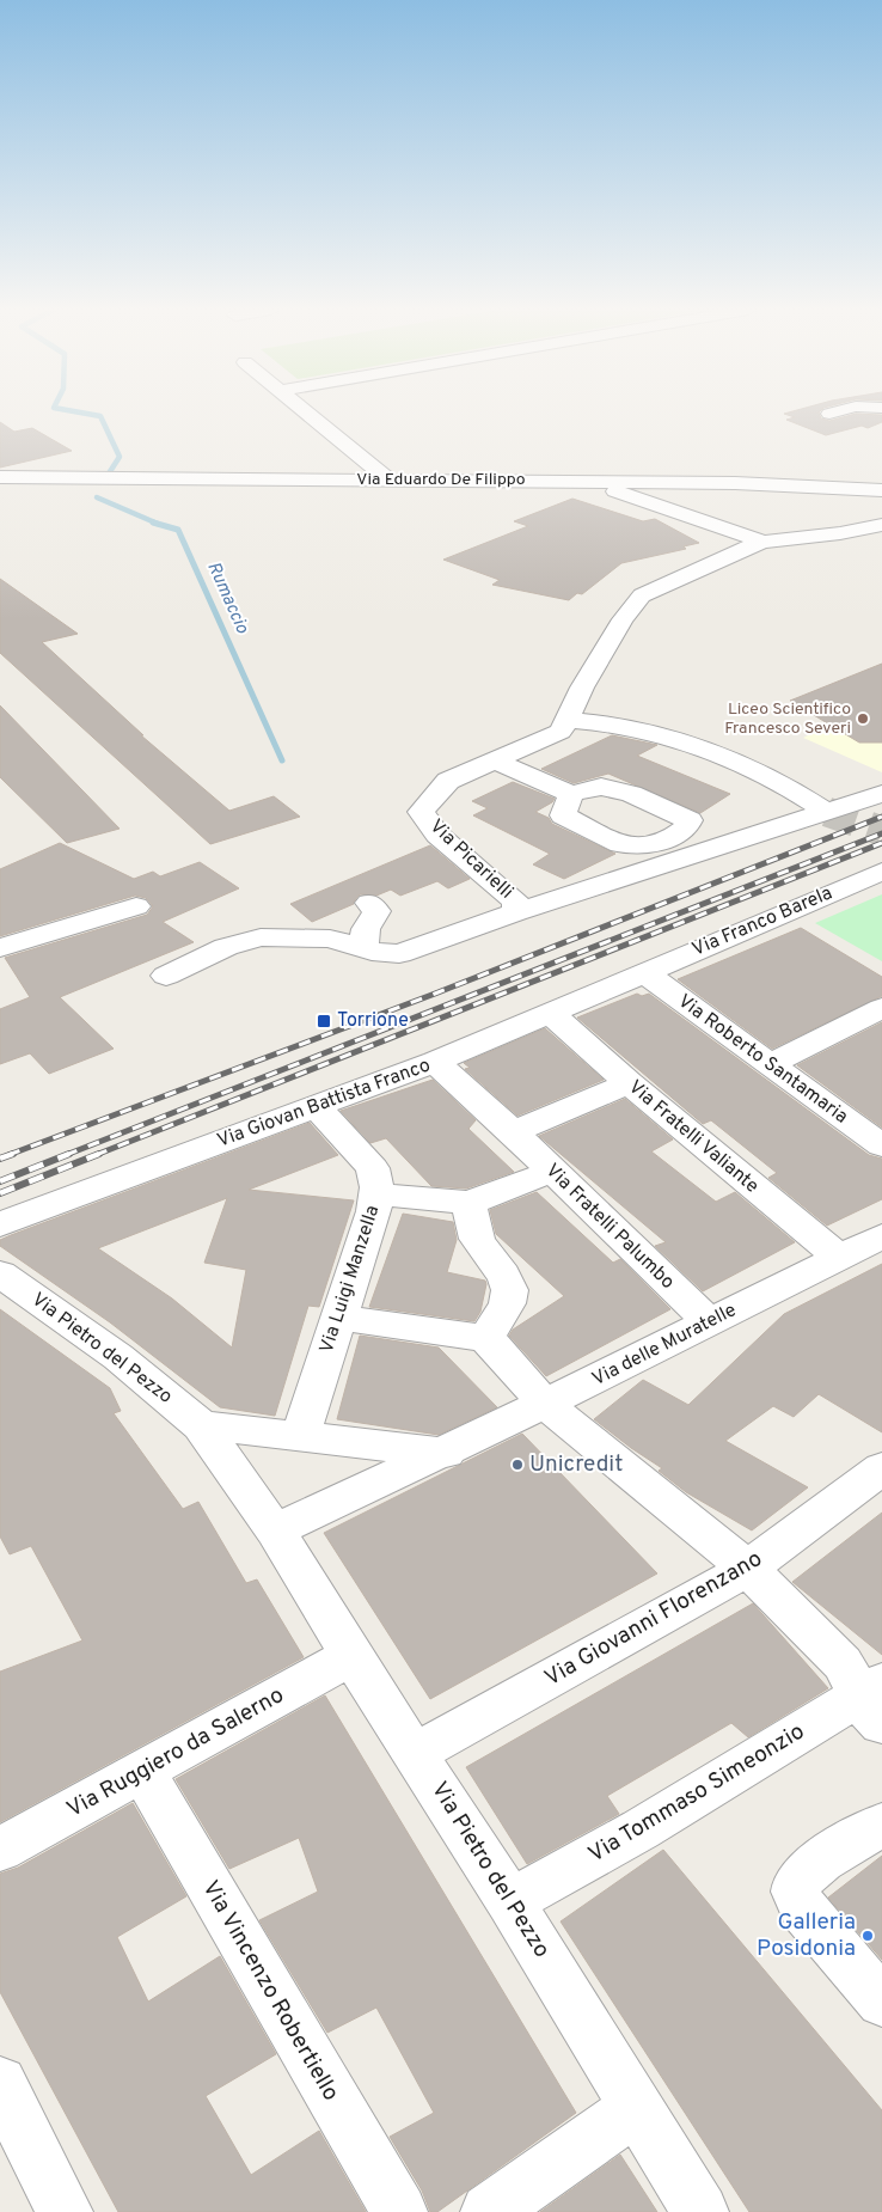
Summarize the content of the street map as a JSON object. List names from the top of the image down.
{
  "streets": {
    "street": [
      "Via Eduardo De Filippo",
      "Via Picarielli",
      "Via Franco Barela",
      "Via Roberto Santamaria",
      "Via Giovan Battista Franco",
      "Via Fratelli Valiante",
      "Via Fratelli Palumbo",
      "Via Luigi Manzella",
      "Via delle Muratelle",
      "Via Pietro del Pezzo",
      "Via Giovanni Florenzano",
      "Via Ruggiero da Salerno",
      "Via Tommaso Simeonzio",
      "Via Vincenzo Robertiello"
    ]
  },
  "crossings": [
    ["Via Eduardo De Filippo", "Via Picarielli"],
    ["Via Franco Barela", "Via Roberto Santamaria"],
    ["Via Franco Barela", "Via Giovan Battista Franco"],
    ["Via Roberto Santamaria", "Via Giovan Battista Franco"],
    ["Via Giovan Battista Franco", "Via Fratelli Valiante"],
    ["Via Giovan Battista Franco", "Via Fratelli Palumbo"],
    ["Via Giovan Battista Franco", "Via Luigi Manzella"],
    ["Via Fratelli Valiante", "Via delle Muratelle"],
    ["Via Fratelli Palumbo", "Via delle Muratelle"],
    ["Via delle Muratelle", "Via Pietro del Pezzo"],
    ["Via Pietro del Pezzo", "Via Giovanni Florenzano"],
    ["Via Pietro del Pezzo", "Via Ruggiero da Salerno"],
    ["Via Pietro del Pezzo", "Via Tommaso Simeonzio"],
    ["Via Ruggiero da Salerno", "Via Vincenzo Robertiello"]
  ],
  "water": ["Rumaccio"],
  "places": {
    "other": ["Liceo Scientifico Francesco Severi", "Unicredit", "Galleria Posidonia"],
    "transit": ["Torrione"]
  }
}
